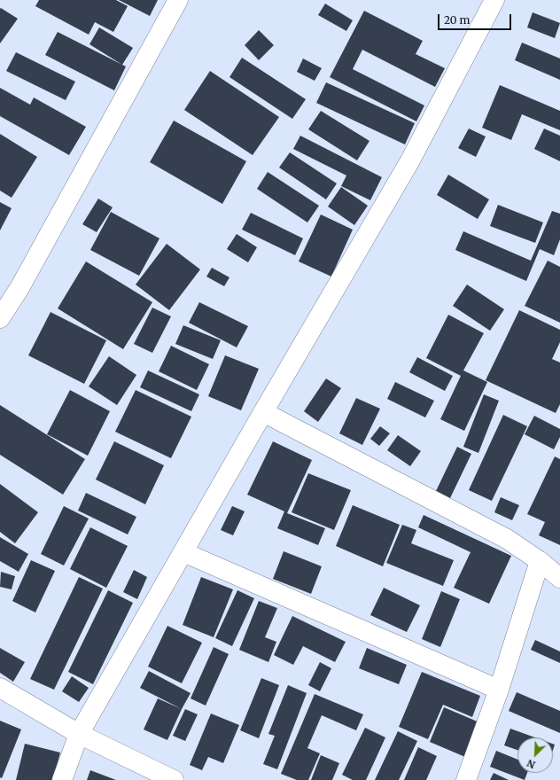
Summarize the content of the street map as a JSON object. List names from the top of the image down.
{
  "scale_bar": "20 m",
  "north": "bottom left"
}
